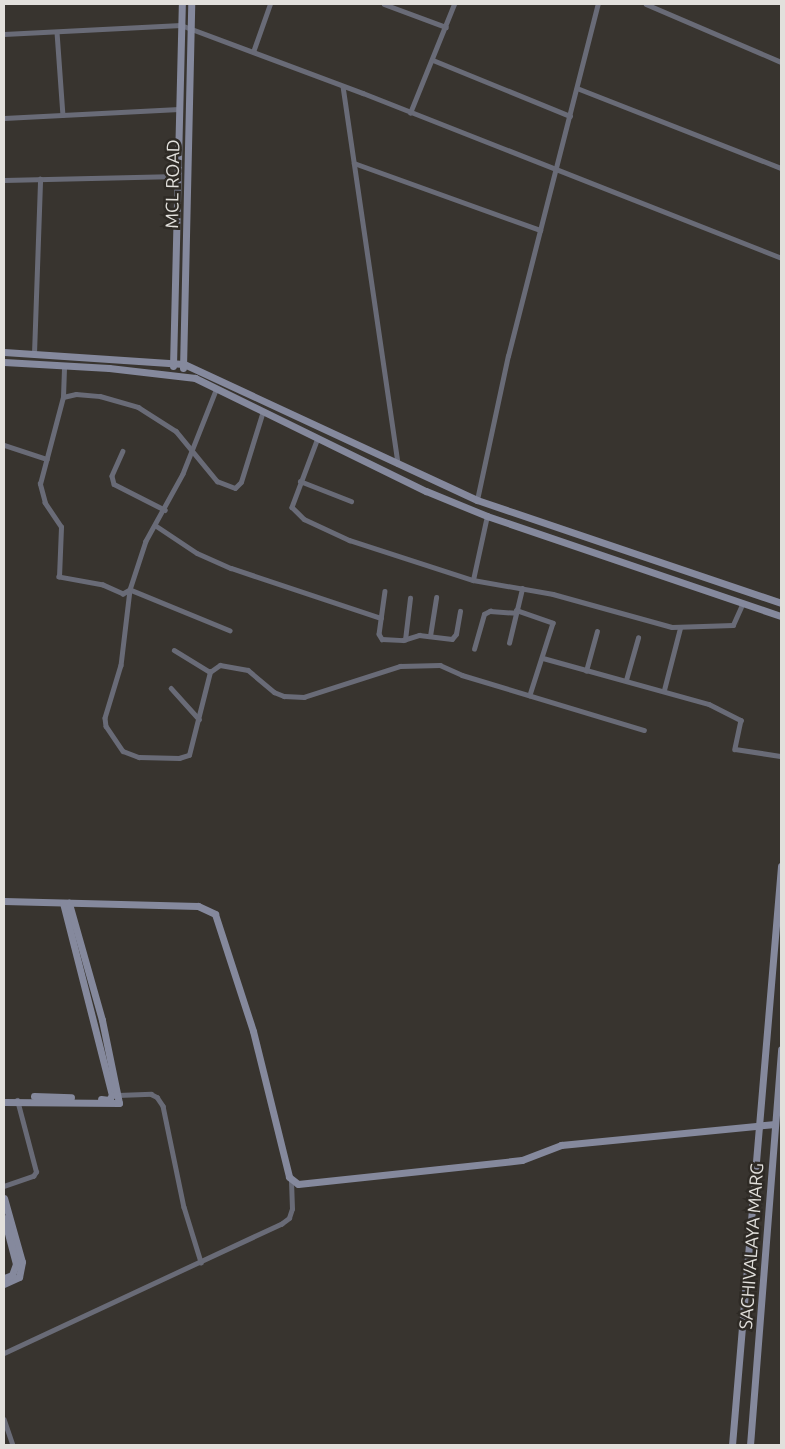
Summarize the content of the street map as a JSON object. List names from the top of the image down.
{
  "streets": {
    "main road": ["MCL ROAD", "SACHIVALAYA MARG"]
  }
}
